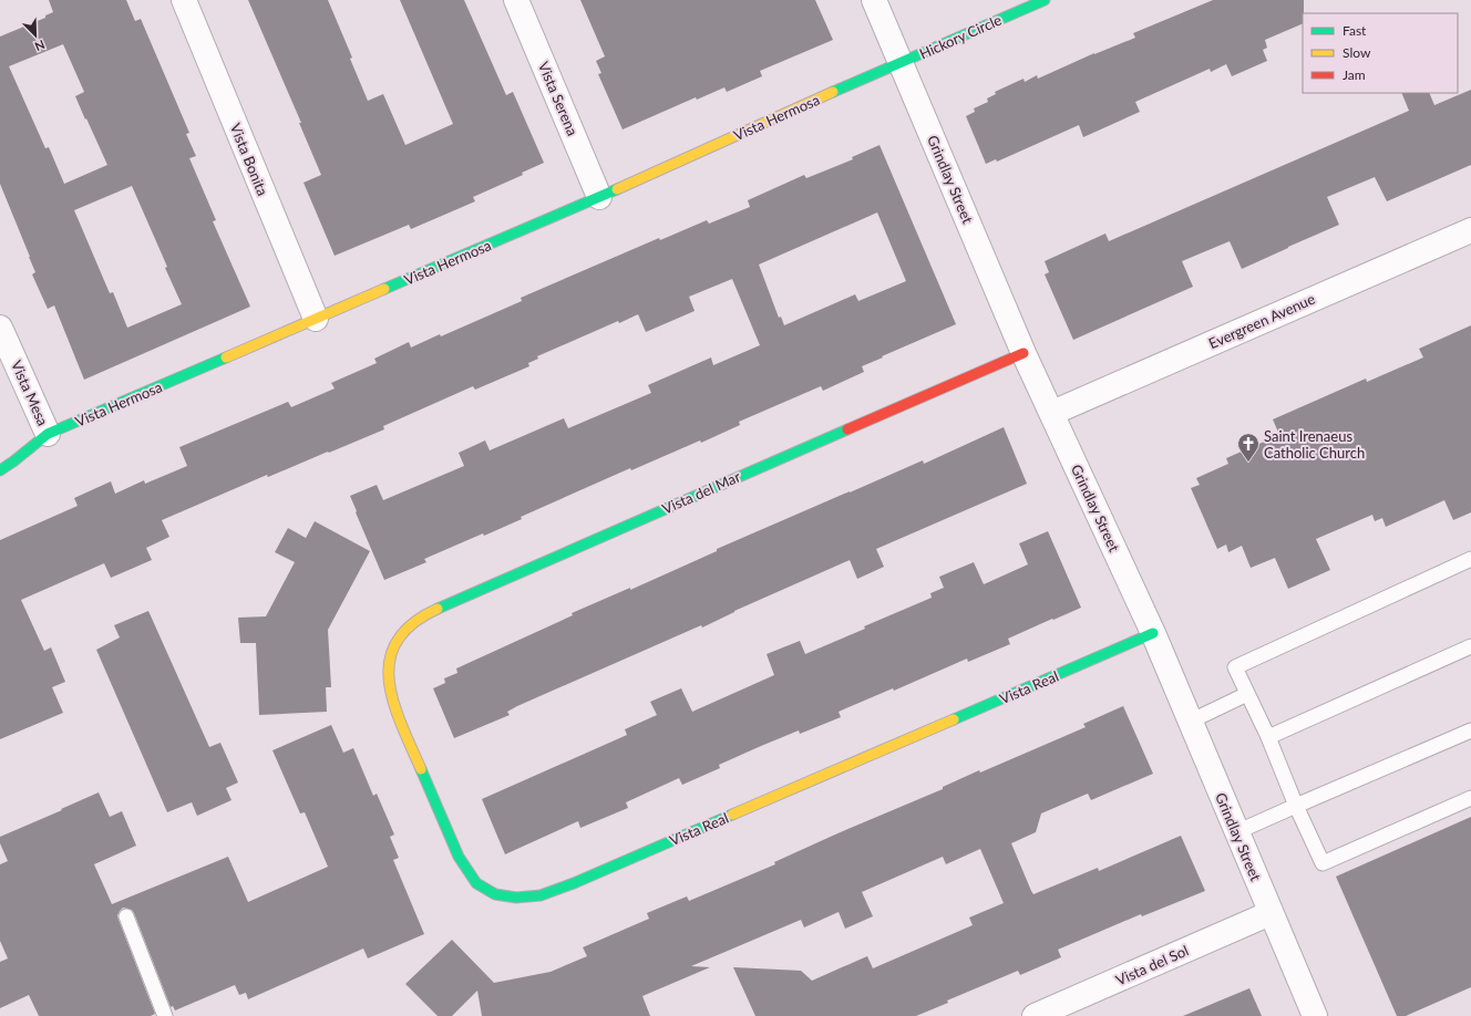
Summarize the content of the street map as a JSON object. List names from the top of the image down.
{
  "streets": {
    "street": [
      "Hickory Circle",
      "Vista Serena",
      "Vista Hermosa",
      "Vista Bonita",
      "Grindlay Street",
      "Evergreen Avenue",
      "Vista Mesa",
      "Vista del Mar",
      "Vista Real",
      "Vista del Sol"
    ]
  },
  "crossings": [
    ["Hickory Circle", "Vista Hermosa"],
    ["Hickory Circle", "Grindlay Street"],
    ["Vista Serena", "Vista Hermosa"],
    ["Vista Hermosa", "Vista Bonita"],
    ["Vista Hermosa", "Grindlay Street"],
    ["Vista Hermosa", "Vista Mesa"],
    ["Grindlay Street", "Evergreen Avenue"],
    ["Grindlay Street", "Vista del Mar"],
    ["Grindlay Street", "Vista Real"],
    ["Grindlay Street", "Vista del Sol"],
    ["Vista del Mar", "Vista Real"]
  ],
  "places": {
    "church": ["Saint Irenaeus Catholic Church"]
  },
  "legend": ["Fast", "Slow", "Jam"],
  "north": "bottom right"
}
